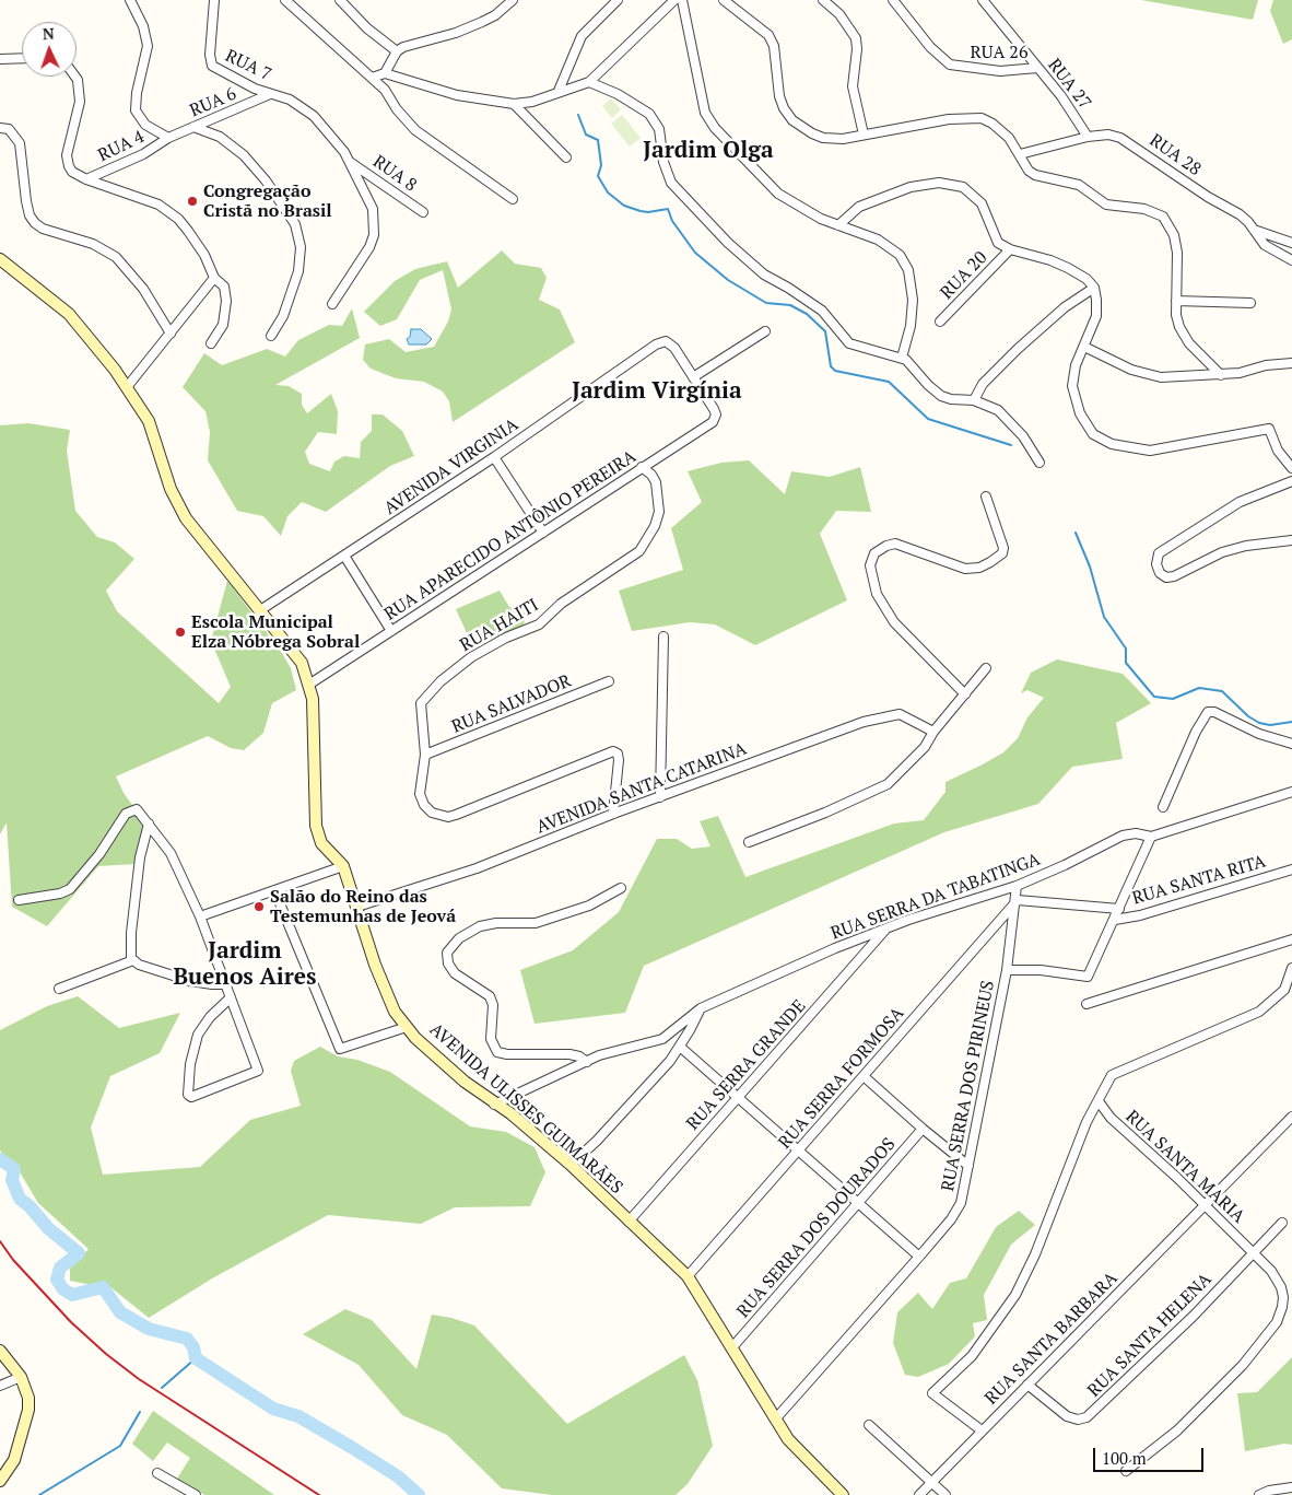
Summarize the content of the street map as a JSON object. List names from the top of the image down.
{
  "streets": {
    "main road": ["AVENIDA ULISSES GUIMARÃES"],
    "street": [
      "RUA 26",
      "RUA 7",
      "RUA 27",
      "RUA 6",
      "RUA 4",
      "RUA 28",
      "RUA 8",
      "RUA 20",
      "AVENIDA VIRGINIA",
      "RUA APARECIDO ANTÔNIO PEREIRA",
      "RUA HAITI",
      "RUA SALVADOR",
      "AVENIDA SANTA CATARINA",
      "RUA SANTA RITA",
      "RUA SERRA DA TABATINGA",
      "RUA SERRA GRANDE",
      "RUA SERRA FORMOSA",
      "RUA SERRA DOS PIRINEUS",
      "RUA SANTA MARIA",
      "RUA SERRA DOS DOURADOS",
      "RUA SANTA HELENA",
      "RUA SANTA BARBARA"
    ]
  },
  "crossings": [
    ["RUA 26", "RUA 27"],
    ["RUA 7", "RUA 6"],
    ["RUA 27", "RUA 28"],
    ["RUA 6", "RUA 4"],
    ["AVENIDA VIRGINIA", "RUA APARECIDO ANTÔNIO PEREIRA"],
    ["AVENIDA VIRGINIA", "AVENIDA ULISSES GUIMARÃES"],
    ["RUA APARECIDO ANTÔNIO PEREIRA", "RUA HAITI"],
    ["RUA APARECIDO ANTÔNIO PEREIRA", "AVENIDA ULISSES GUIMARÃES"],
    ["RUA HAITI", "RUA SALVADOR"],
    ["RUA HAITI", "AVENIDA SANTA CATARINA"],
    ["AVENIDA SANTA CATARINA", "AVENIDA ULISSES GUIMARÃES"],
    ["RUA SERRA DA TABATINGA", "RUA SERRA GRANDE"],
    ["RUA SERRA DA TABATINGA", "RUA SERRA DOS PIRINEUS"],
    ["RUA SERRA DA TABATINGA", "AVENIDA ULISSES GUIMARÃES"],
    ["RUA SERRA GRANDE", "AVENIDA ULISSES GUIMARÃES"],
    ["RUA SERRA FORMOSA", "RUA SERRA DOS PIRINEUS"],
    ["RUA SERRA FORMOSA", "AVENIDA ULISSES GUIMARÃES"],
    ["RUA SERRA DOS PIRINEUS", "AVENIDA ULISSES GUIMARÃES"],
    ["AVENIDA ULISSES GUIMARÃES", "RUA SERRA DOS DOURADOS"],
    ["RUA SANTA MARIA", "RUA SANTA HELENA"],
    ["RUA SANTA MARIA", "RUA SANTA BARBARA"],
    ["RUA SANTA HELENA", "RUA SANTA BARBARA"]
  ],
  "districts": ["Jardim Olga", "Jardim Virgínia", "Jardim Buenos Aires"],
  "places": ["Congregação Cristã no Brasil", "Escola Municipal Elza Nóbrega Sobral", "Salão do Reino das Testemunhas de Jeová"],
  "scale_bar": "100 m",
  "north": "top"
}
